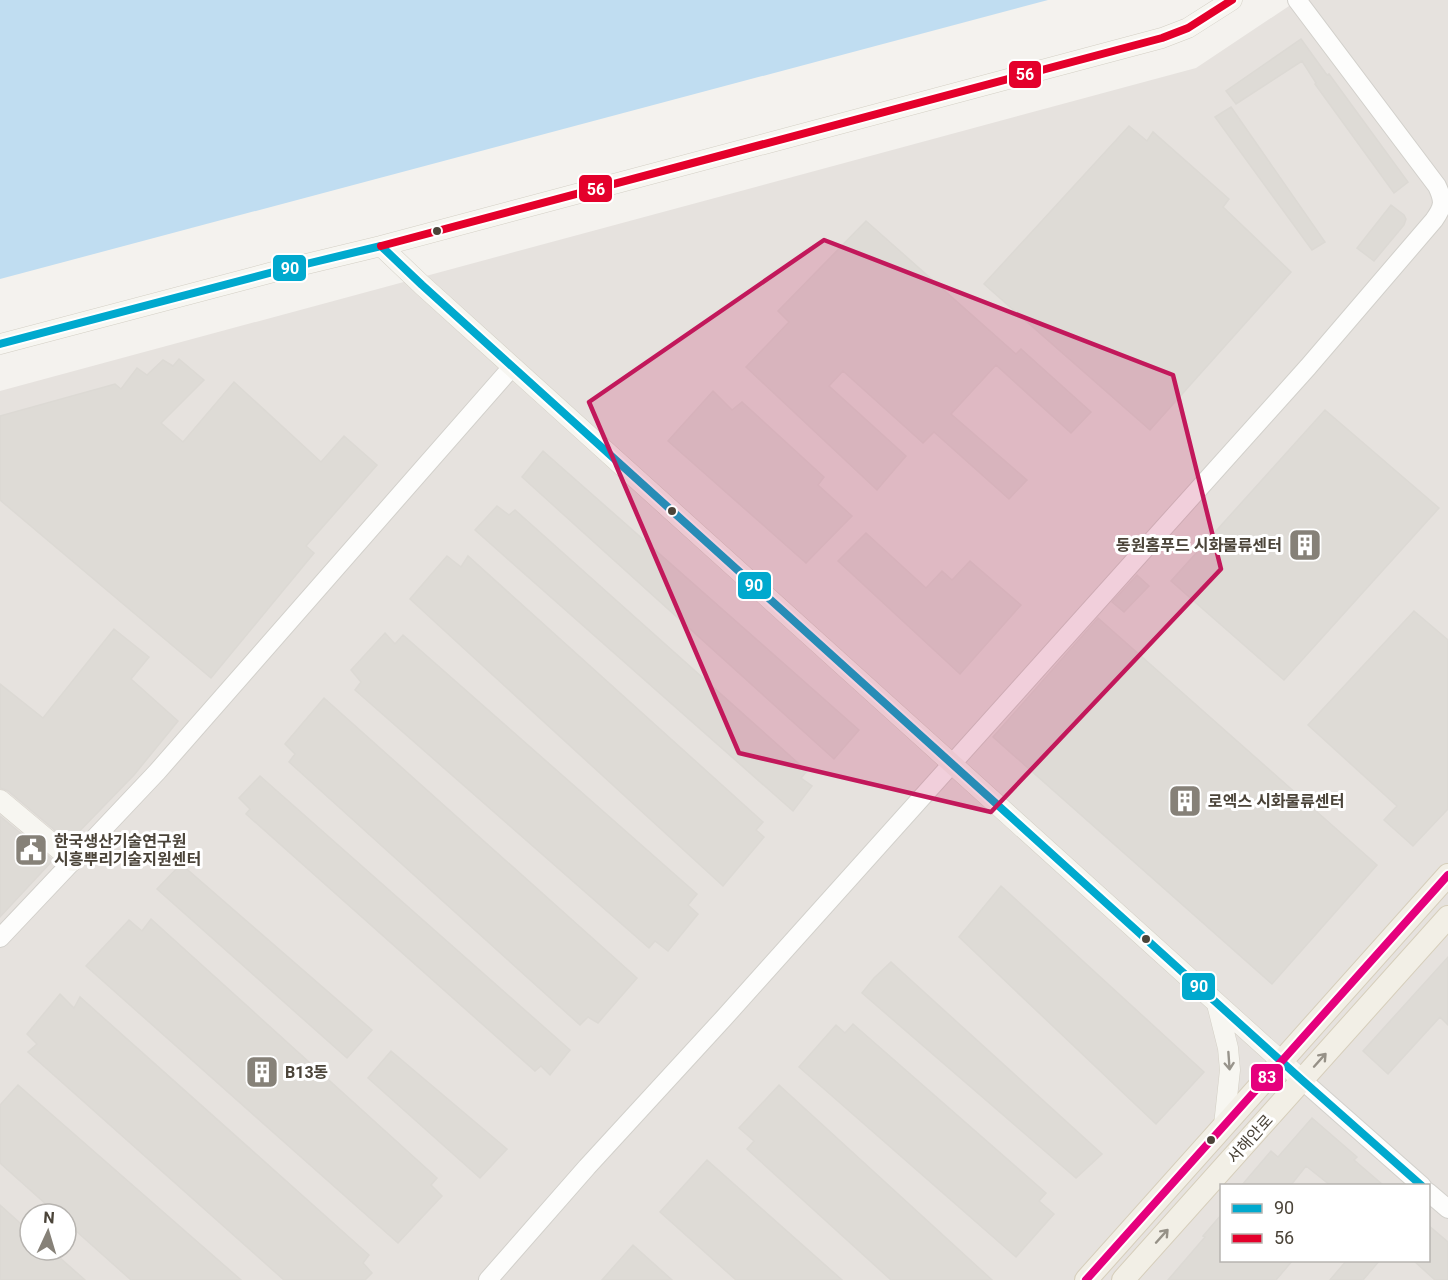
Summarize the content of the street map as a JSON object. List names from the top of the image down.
{
  "streets": {
    "main road": ["서해안로"]
  },
  "places": {
    "building": ["동원홈푸드 시화물류센터", "로엑스 시화물류센터", "B13동"],
    "public building": ["한국생산기술연구원 시흥뿌리기술지원센터"]
  },
  "lines": ["transit line 56", "transit line 90", "transit line 83"],
  "legend": ["90", "56"],
  "north": "top"
}
